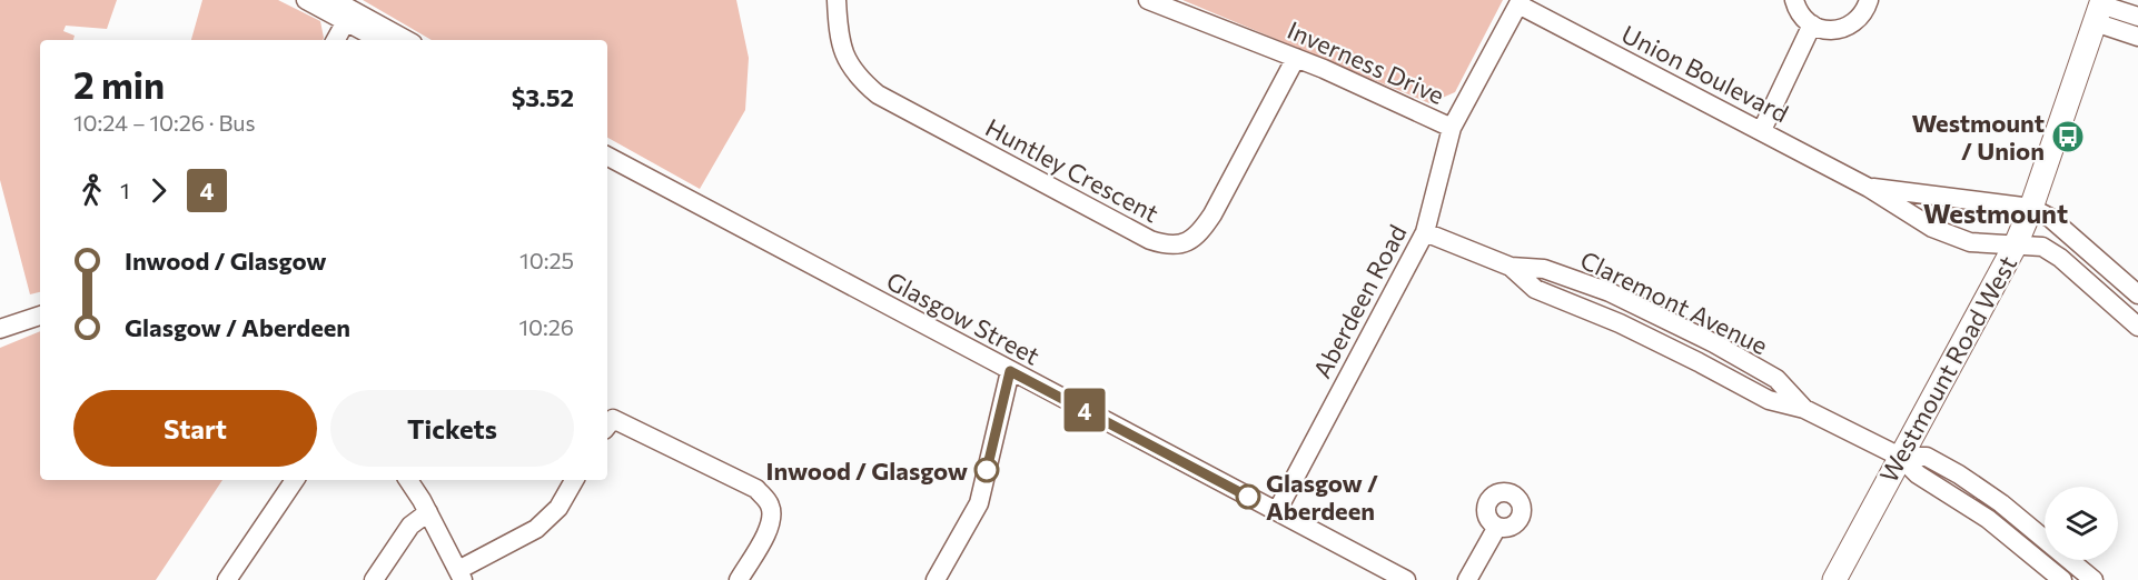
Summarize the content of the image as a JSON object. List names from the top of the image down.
{
  "streets": {
    "main road": ["Westmount Road West"],
    "street": [
      "Inverness Drive",
      "Union Boulevard",
      "Huntley Crescent",
      "Aberdeen Road",
      "Claremont Avenue",
      "Glasgow Street"
    ]
  },
  "crossings": [
    ["Inverness Drive", "Huntley Crescent"],
    ["Inverness Drive", "Aberdeen Road"],
    ["Union Boulevard", "Aberdeen Road"],
    ["Union Boulevard", "Westmount Road West"],
    ["Aberdeen Road", "Claremont Avenue"],
    ["Aberdeen Road", "Glasgow Street"],
    ["Claremont Avenue", "Westmount Road West"]
  ],
  "districts": ["Westmount"],
  "places": {
    "bus stop": ["Westmount / Union"],
    "other": ["Inwood / Glasgow", "Glasgow / Aberdeen"]
  },
  "lines": ["bus line 4"],
  "page": {
    "on_map": "4",
    "heading": ["2 min", "10:24 – 10:26 · Bus", "$3.52"],
    "legs": ["1", "4"],
    "list": [
      {
        "name": "Inwood / Glasgow",
        "value": "10:25"
      },
      {
        "name": "Glasgow / Aberdeen",
        "value": "10:26"
      }
    ],
    "buttons": ["Start", "Tickets"]
  }
}
